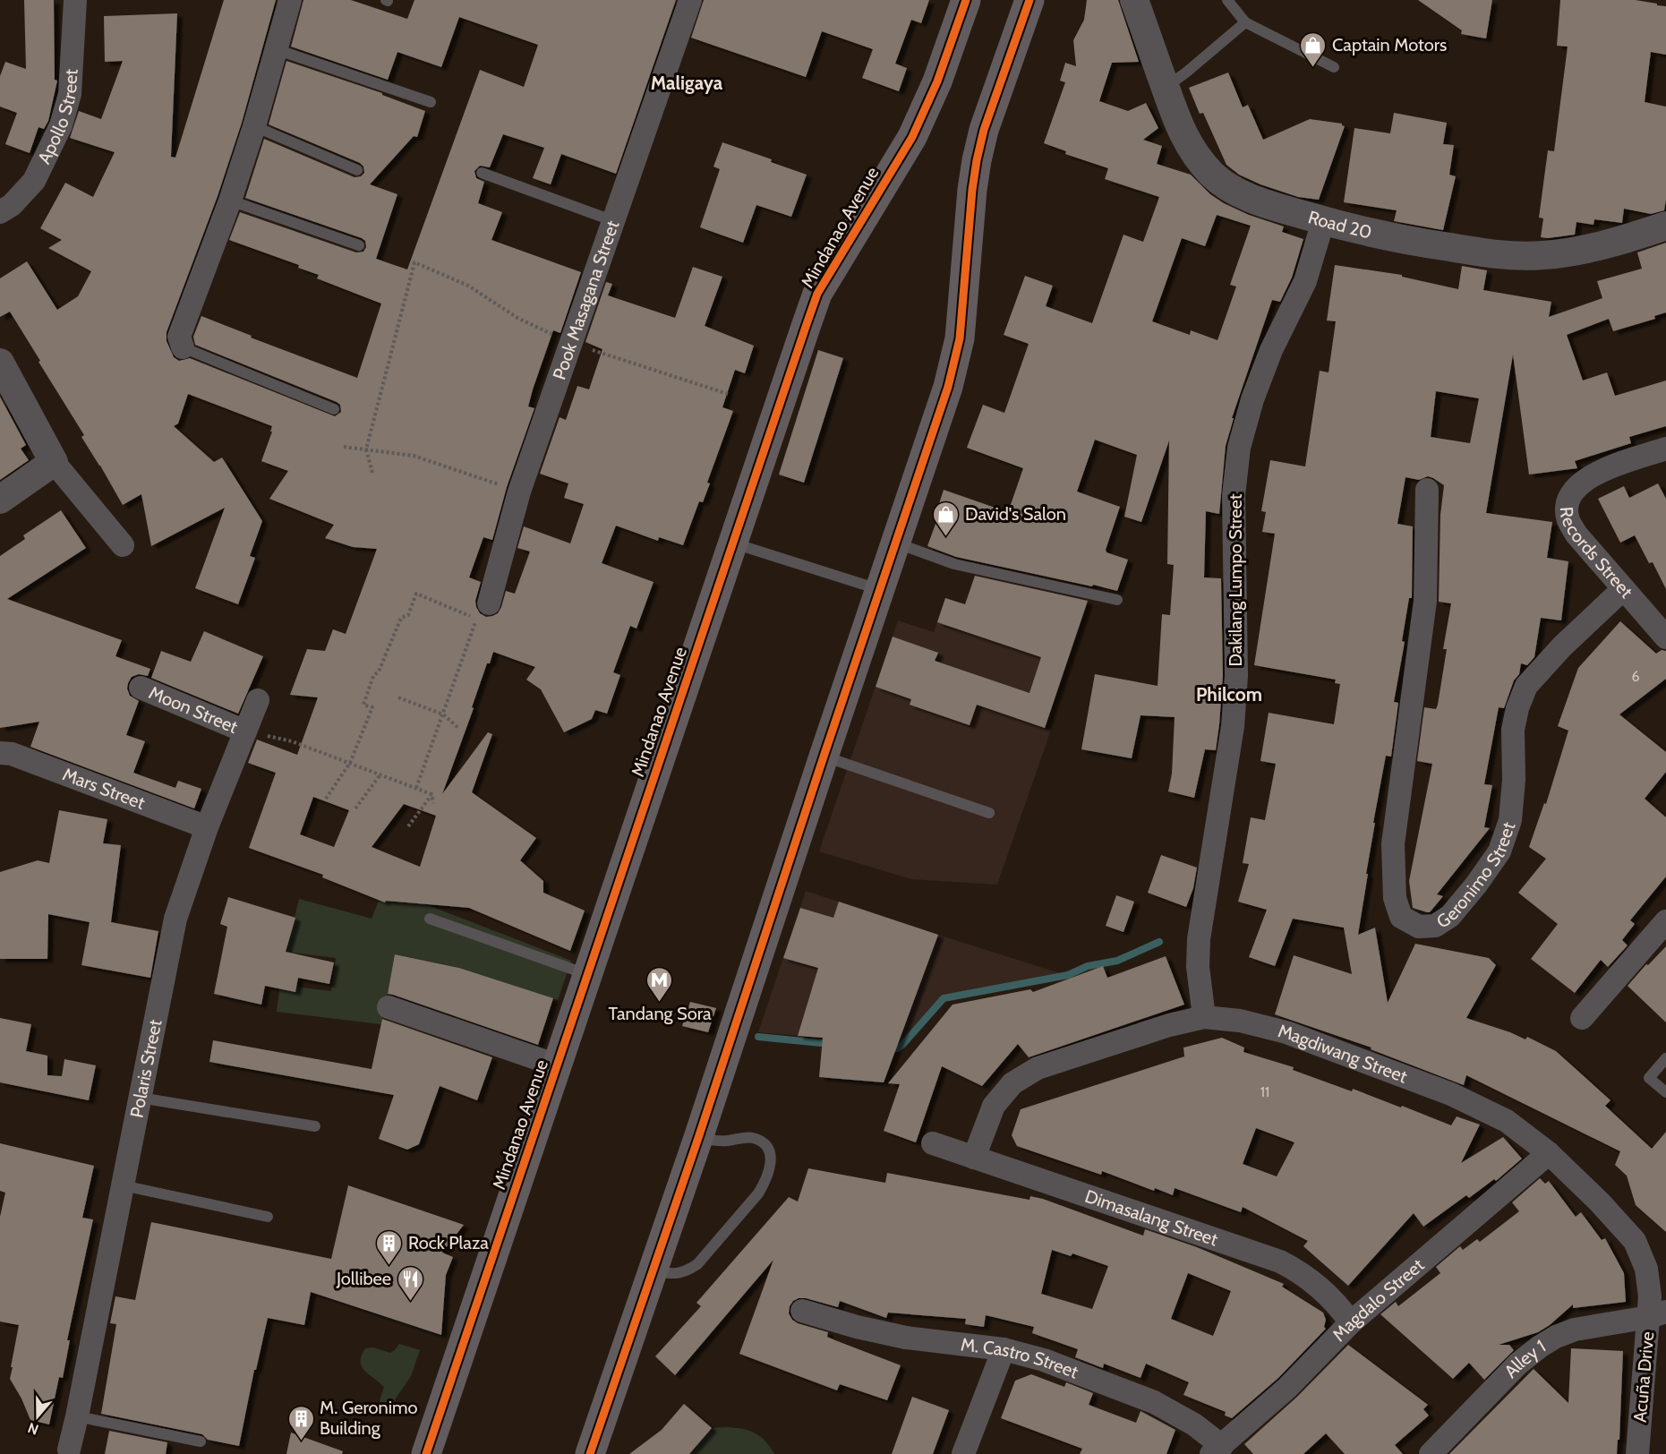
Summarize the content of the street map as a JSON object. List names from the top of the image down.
{
  "streets": {
    "main road": ["Mindanao Avenue"],
    "street": [
      "Apollo Street",
      "Road 20",
      "Pook Masagana Street",
      "Records Street",
      "Dakilang Lumpo Street",
      "Moon Street",
      "Mars Street",
      "Geronimo Street",
      "Magdiwang Street",
      "Polaris Street",
      "Dimasalang Street",
      "Magdalo Street",
      "M. Castro Street",
      "Alley 1",
      "Acuña Drive"
    ]
  },
  "crossings": [
    ["Road 20", "Dakilang Lumpo Street"],
    ["Records Street", "Geronimo Street"],
    ["Dakilang Lumpo Street", "Magdiwang Street"],
    ["Moon Street", "Polaris Street"],
    ["Mars Street", "Polaris Street"],
    ["Magdiwang Street", "Dimasalang Street"],
    ["Magdiwang Street", "Magdalo Street"],
    ["Magdiwang Street", "Alley 1"],
    ["Magdiwang Street", "Acuña Drive"],
    ["Dimasalang Street", "Magdalo Street"],
    ["Magdalo Street", "M. Castro Street"],
    ["Alley 1", "Acuña Drive"]
  ],
  "districts": ["Maligaya", "Philcom"],
  "places": {
    "shop": ["Captain Motors", "David's Salon"],
    "metro station": ["Tandang Sora"],
    "building": ["Rock Plaza", "M. Geronimo Building"],
    "restaurant": ["Jollibee"]
  },
  "house_numbers": ["6", "11"],
  "north": "bottom"
}
